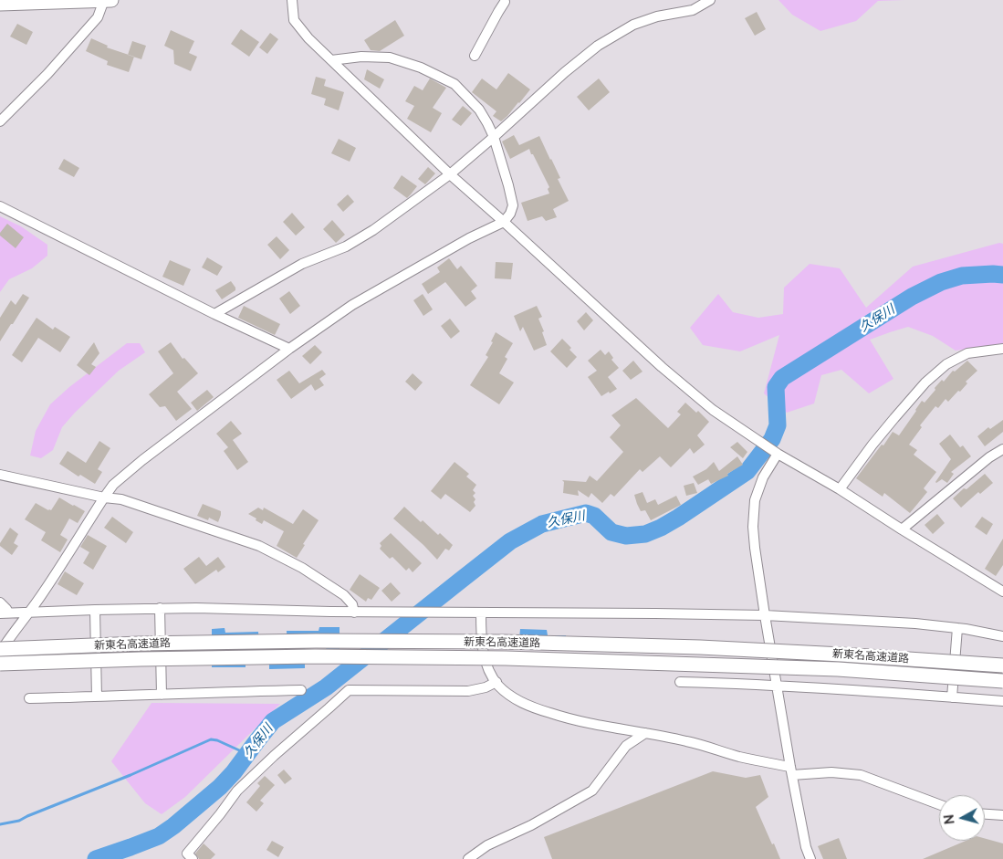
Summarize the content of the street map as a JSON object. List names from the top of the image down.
{
  "streets": {
    "highway": ["新東名高速道路"]
  },
  "water": ["久保川"],
  "north": "left"
}
